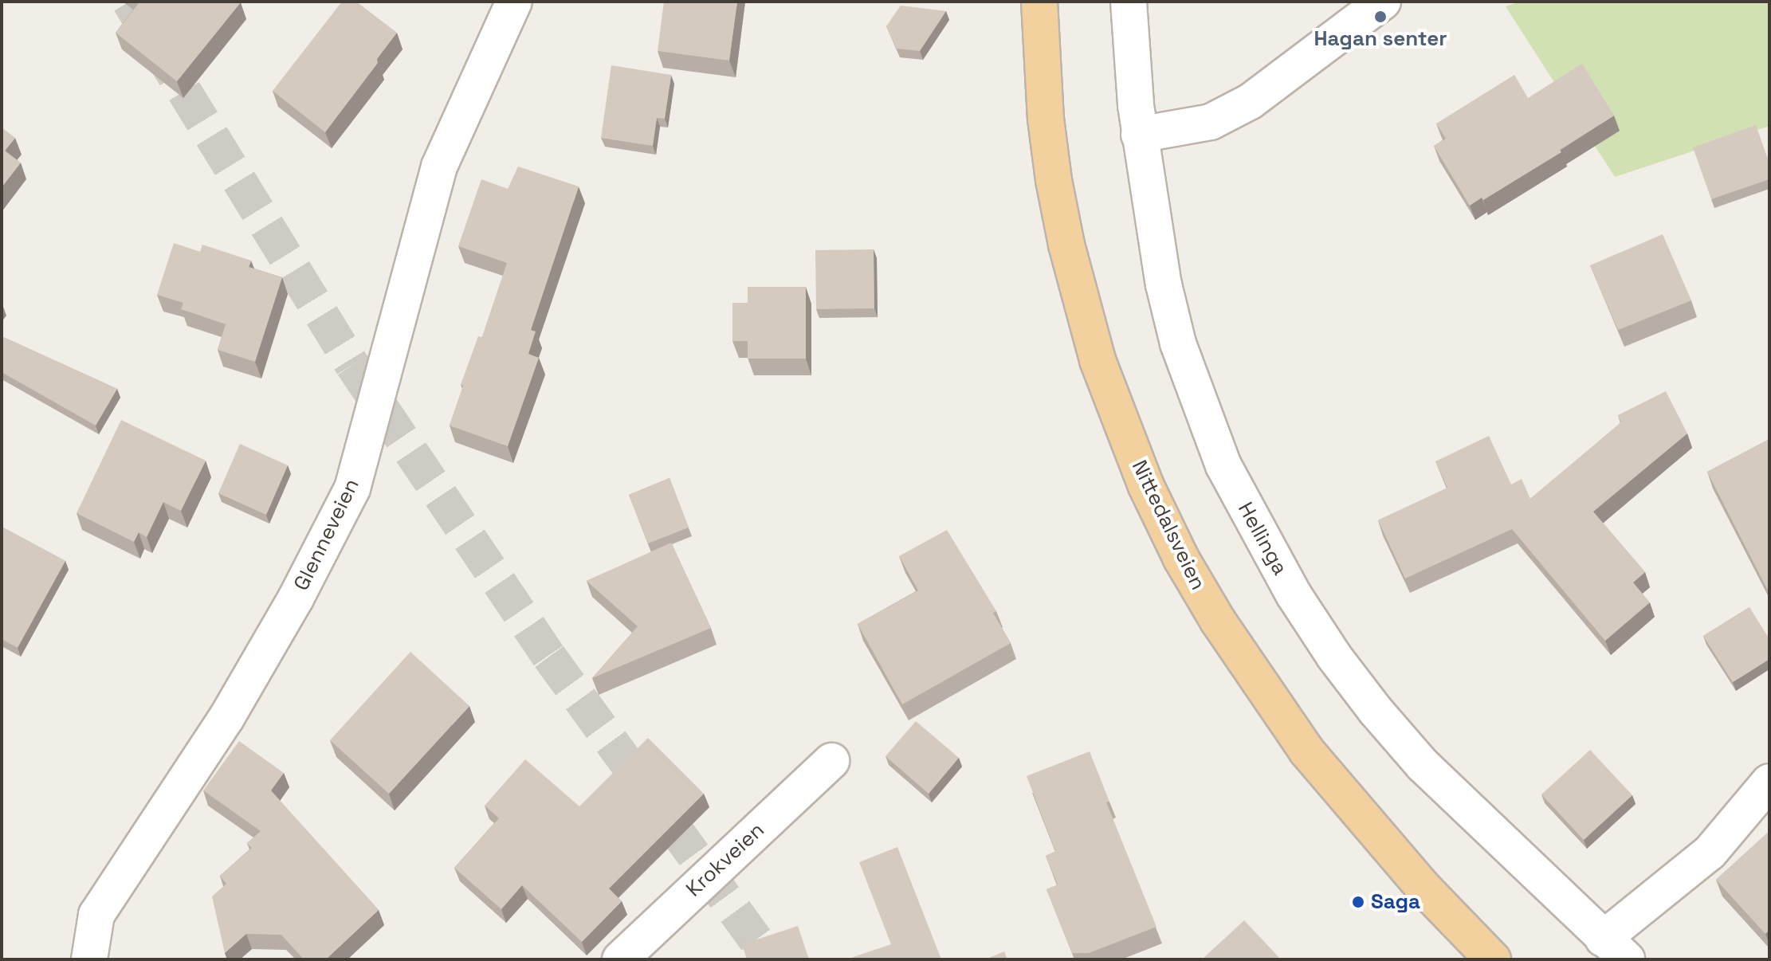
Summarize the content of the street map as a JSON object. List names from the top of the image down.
{
  "streets": {
    "main road": ["Nittedalsveien"],
    "street": ["Glenneveien", "Hellinga", "Krokveien"]
  },
  "places": ["Hagan senter", "Saga"]
}
